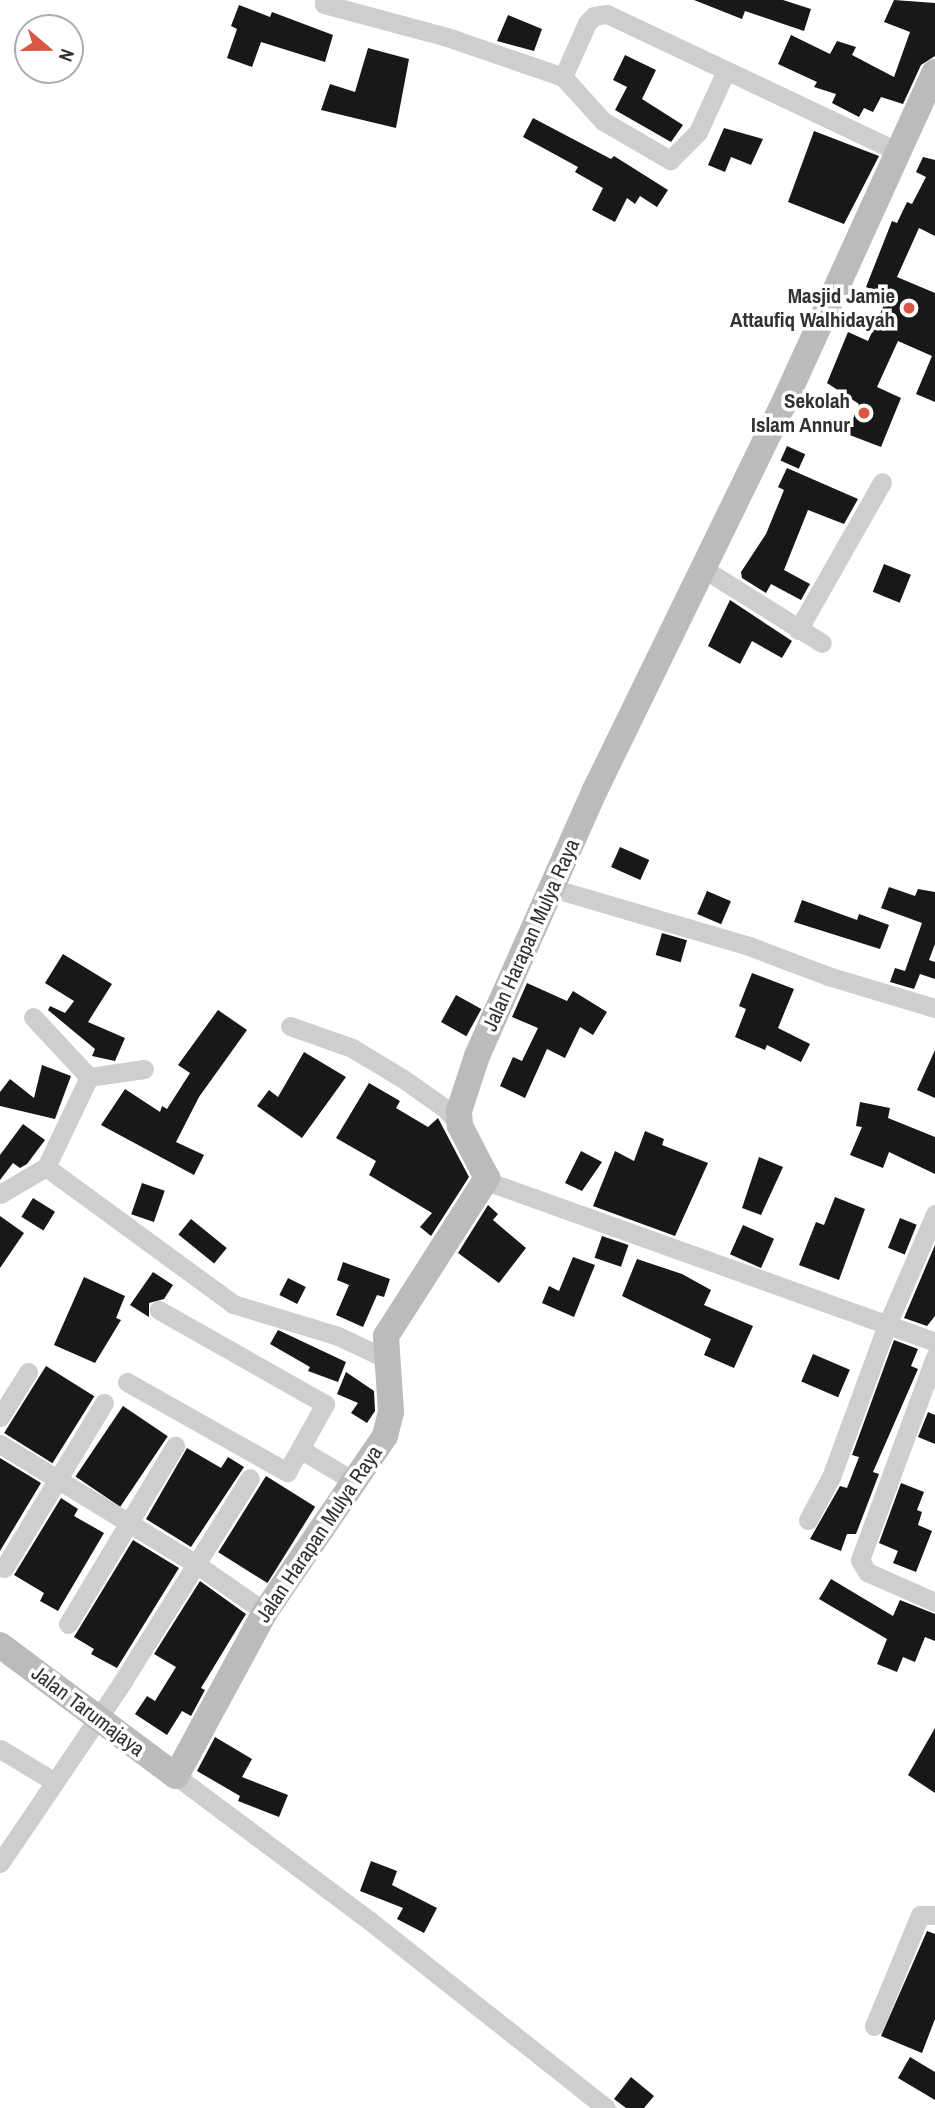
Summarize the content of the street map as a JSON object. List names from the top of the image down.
{
  "streets": {
    "street": ["Jalan Harapan Mulya Raya", "Jalan Tarumajaya"]
  },
  "crossings": [
    ["Jalan Harapan Mulya Raya", "Jalan Tarumajaya"]
  ],
  "places": ["Masjid Jamie Attaufiq Walhidayah", "Sekolah Islam Annur"],
  "north": "right"
}
